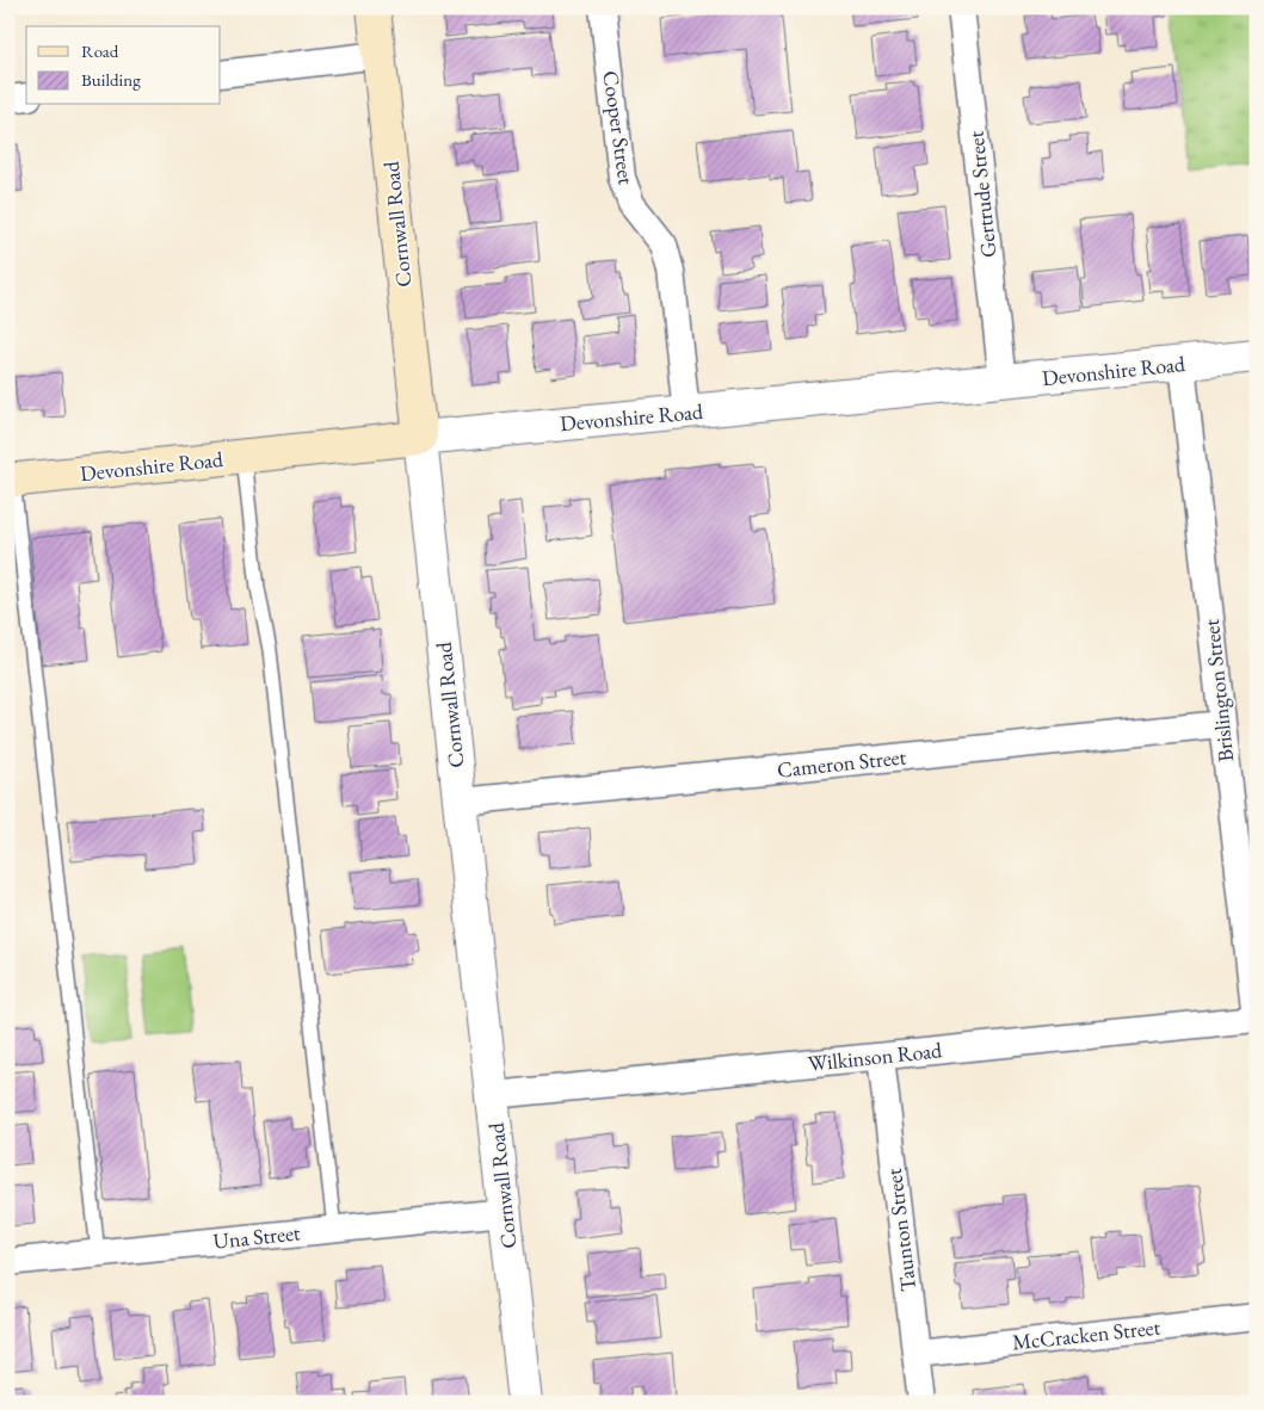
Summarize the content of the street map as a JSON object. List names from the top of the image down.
{
  "streets": {
    "main road": ["Cornwall Road", "Devonshire Road"],
    "street": [
      "Cooper Street",
      "Gertrude Street",
      "Brislington Street",
      "Cameron Street",
      "Wilkinson Road",
      "Taunton Street",
      "Una Street",
      "McCracken Street"
    ]
  },
  "crossings": [
    ["Cooper Street", "Devonshire Road"],
    ["Gertrude Street", "Devonshire Road"],
    ["Cornwall Road", "Devonshire Road"],
    ["Cornwall Road", "Cameron Street"],
    ["Cornwall Road", "Wilkinson Road"],
    ["Cornwall Road", "Una Street"],
    ["Devonshire Road", "Brislington Street"],
    ["Brislington Street", "Cameron Street"],
    ["Brislington Street", "Wilkinson Road"],
    ["Wilkinson Road", "Taunton Street"],
    ["Taunton Street", "McCracken Street"]
  ],
  "legend": ["Road", "Building"]
}
